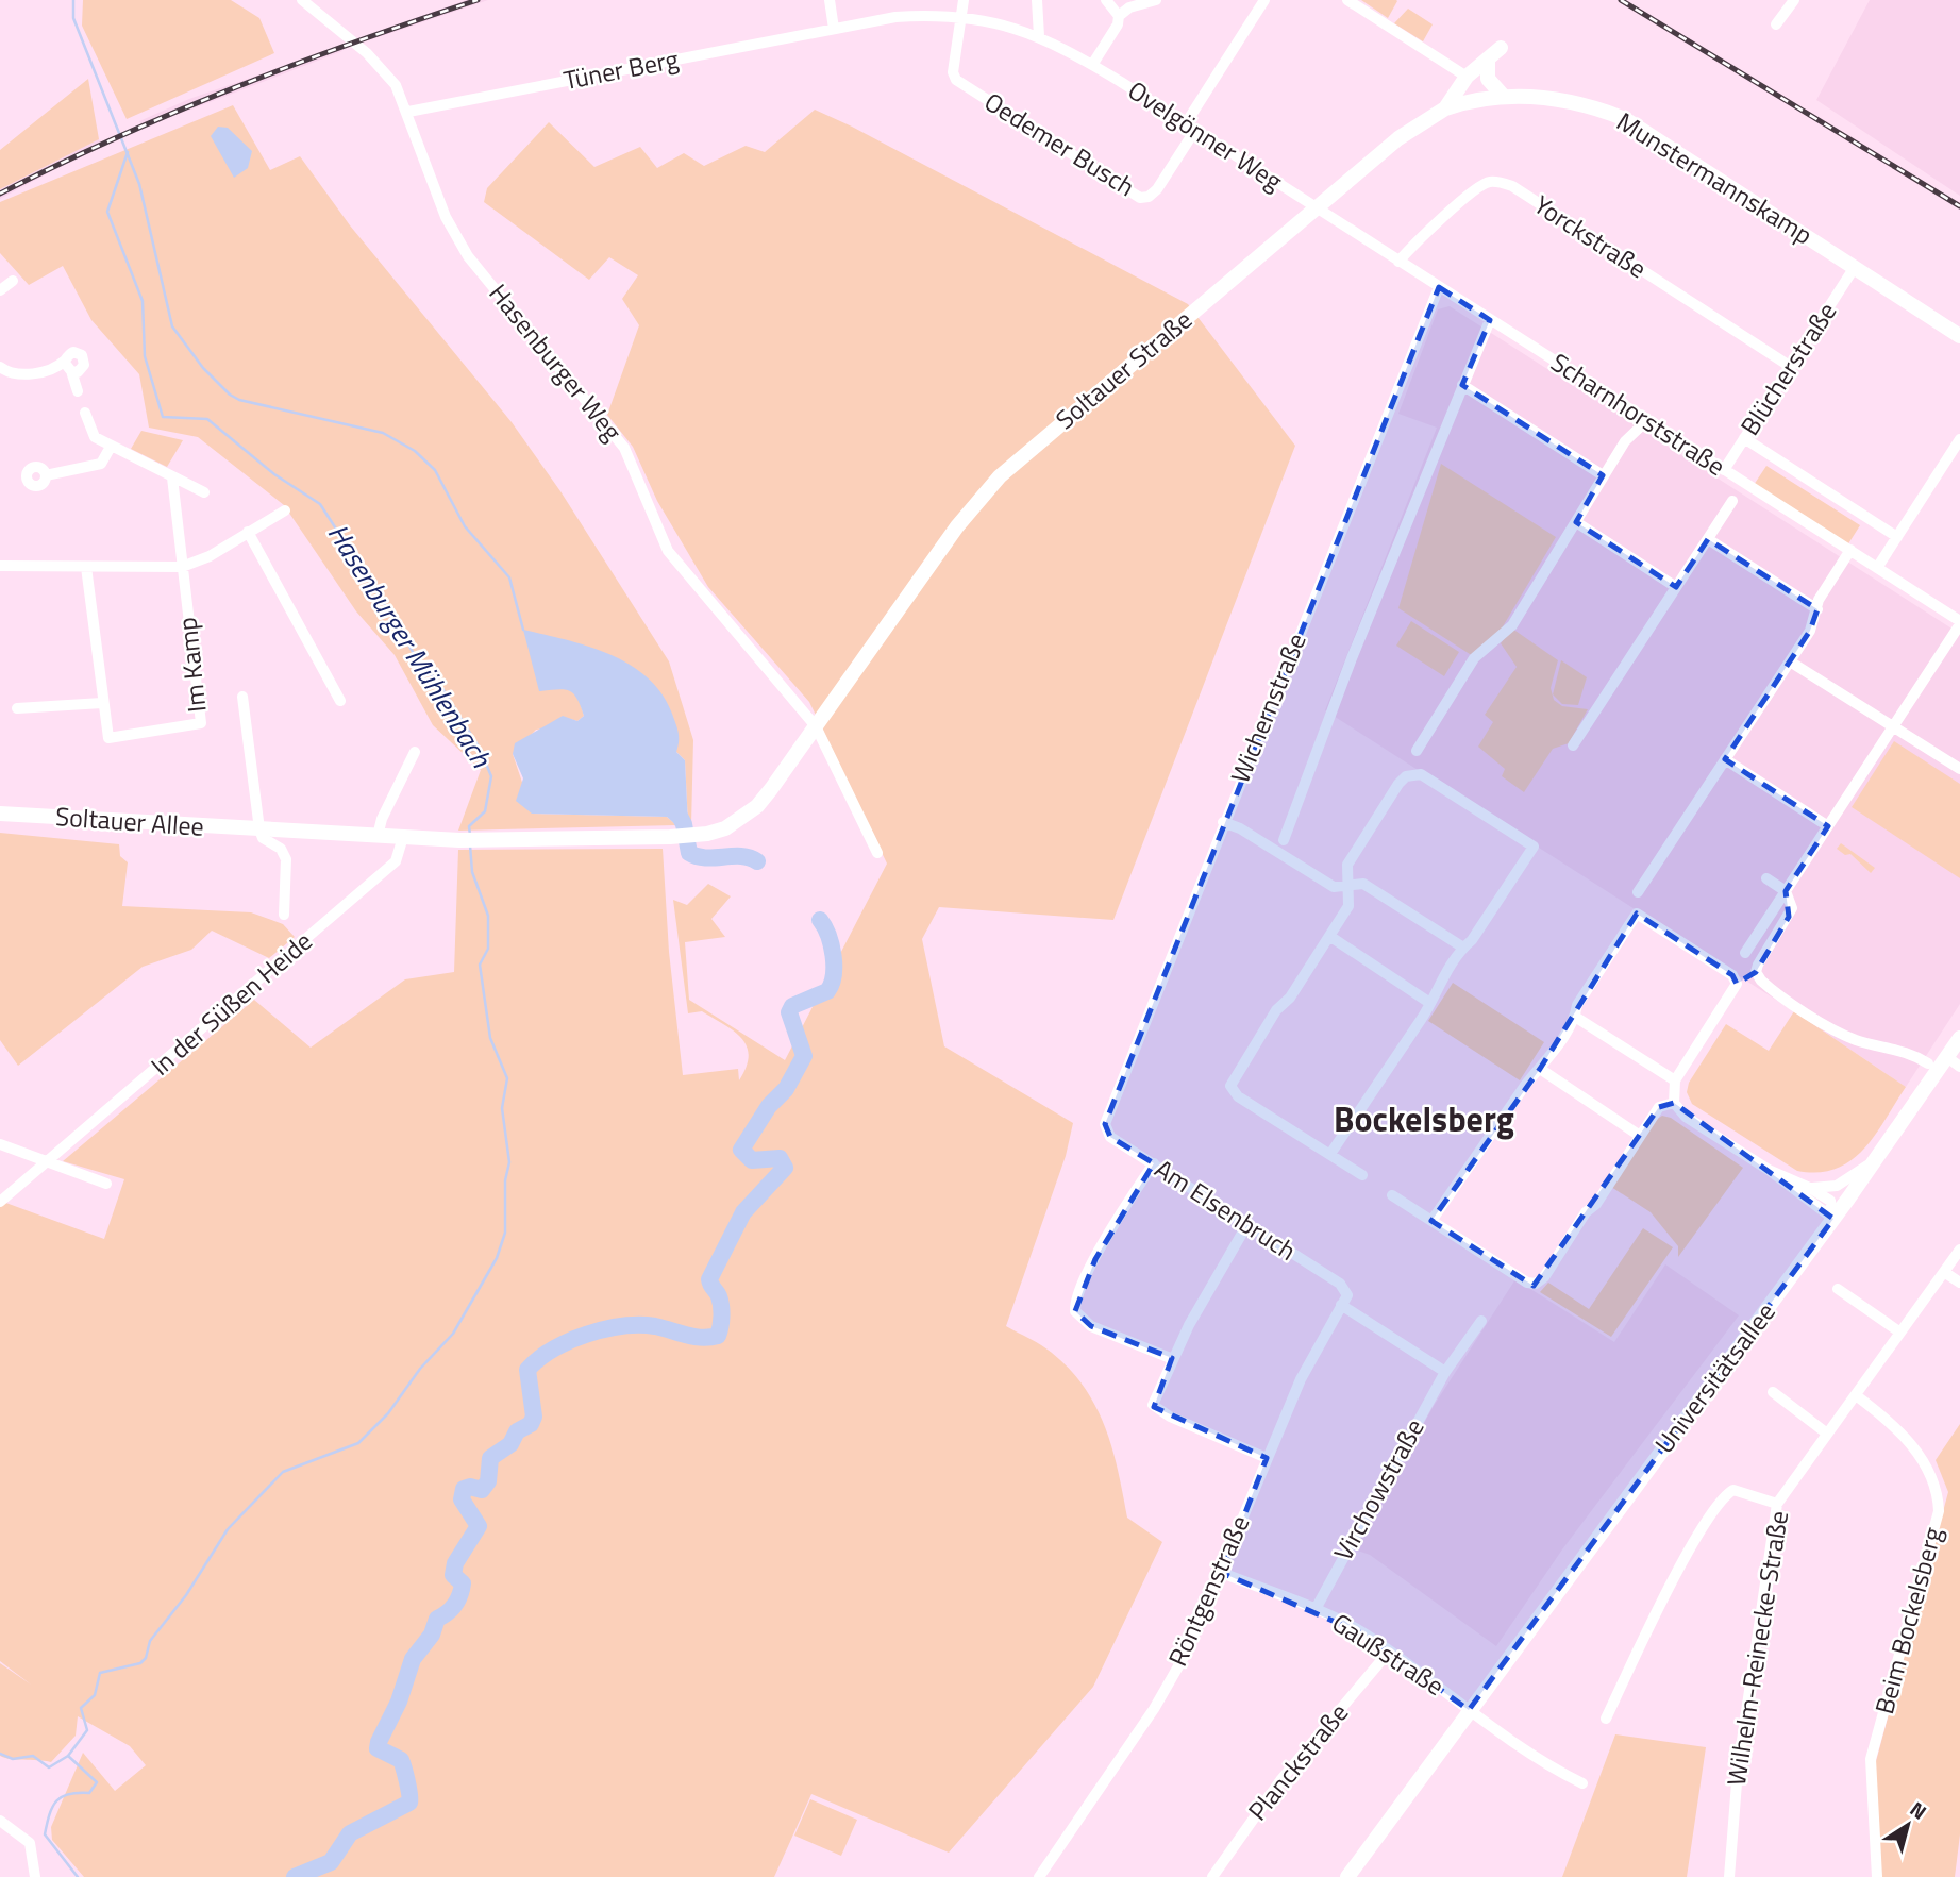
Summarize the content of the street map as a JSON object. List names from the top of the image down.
{
  "streets": {
    "street": [
      "Tüner Berg",
      "Ovelgönner Weg",
      "Oedemer Busch",
      "Munstermannskamp",
      "Yorckstraße",
      "Hasenburger Weg",
      "Blücherstraße",
      "Soltauer Straße",
      "Scharnhorststraße",
      "Im Kamp",
      "Wichernstraße",
      "Soltauer Allee",
      "In der Süßen Heide",
      "Am Elsenbruch",
      "Universitätsallee",
      "Virchowstraße",
      "Röntgenstraße",
      "Beim Bockelsberg",
      "Wilhelm-Reinecke-Straße",
      "Gaußstraße",
      "Planckstraße"
    ]
  },
  "crossings": [
    ["Tüner Berg", "Ovelgönner Weg"],
    ["Tüner Berg", "Hasenburger Weg"],
    ["Ovelgönner Weg", "Oedemer Busch"],
    ["Ovelgönner Weg", "Soltauer Straße"],
    ["Ovelgönner Weg", "Scharnhorststraße"],
    ["Munstermannskamp", "Blücherstraße"],
    ["Munstermannskamp", "Soltauer Straße"],
    ["Yorckstraße", "Blücherstraße"],
    ["Yorckstraße", "Scharnhorststraße"],
    ["Hasenburger Weg", "Soltauer Straße"],
    ["Hasenburger Weg", "Soltauer Allee"],
    ["Blücherstraße", "Scharnhorststraße"],
    ["Soltauer Straße", "Scharnhorststraße"],
    ["Soltauer Straße", "Soltauer Allee"],
    ["Scharnhorststraße", "Wichernstraße"],
    ["Wichernstraße", "Am Elsenbruch"],
    ["Soltauer Allee", "In der Süßen Heide"],
    ["Am Elsenbruch", "Röntgenstraße"],
    ["Universitätsallee", "Gaußstraße"],
    ["Virchowstraße", "Gaußstraße"],
    ["Röntgenstraße", "Gaußstraße"],
    ["Beim Bockelsberg", "Wilhelm-Reinecke-Straße"],
    ["Gaußstraße", "Planckstraße"]
  ],
  "districts": ["Bockelsberg"],
  "water": ["Hasenburger Mühlenbach"],
  "north": "top right"
}
